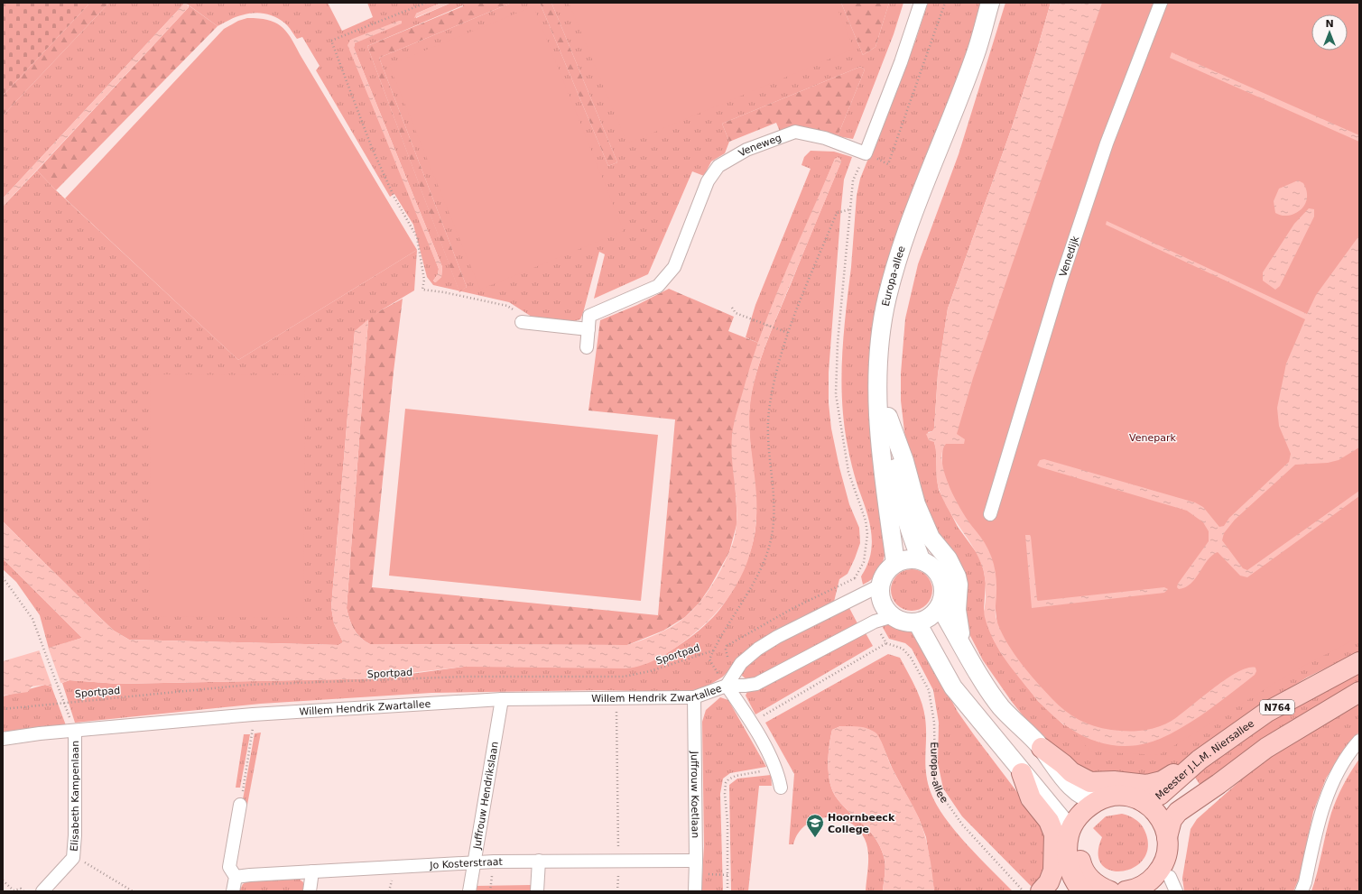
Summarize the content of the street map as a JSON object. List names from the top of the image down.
{
  "streets": {
    "main road": ["Europa-allee", "N764", "Meester J.L.M. Niersallee"],
    "street": [
      "Veneweg",
      "Venedijk",
      "Willem Hendrik Zwartallee",
      "Juffrouw Koetlaan",
      "Elisabeth Kampenlaan",
      "Juffrouw Hendrikslaan",
      "Jo Kosterstraat"
    ],
    "path": ["Sportpad"]
  },
  "crossings": [
    ["Europa-allee", "Willem Hendrik Zwartallee"],
    ["Sportpad", "Willem Hendrik Zwartallee"],
    ["Sportpad", "Elisabeth Kampenlaan"],
    ["Willem Hendrik Zwartallee", "Juffrouw Koetlaan"],
    ["Willem Hendrik Zwartallee", "Elisabeth Kampenlaan"],
    ["Willem Hendrik Zwartallee", "Juffrouw Hendrikslaan"],
    ["N764", "Meester J.L.M. Niersallee"],
    ["Juffrouw Koetlaan", "Jo Kosterstraat"],
    ["Juffrouw Hendrikslaan", "Jo Kosterstraat"]
  ],
  "parks": ["Venepark"],
  "places": {
    "school or university": ["Hoornbeeck College"]
  },
  "north": "top"
}
